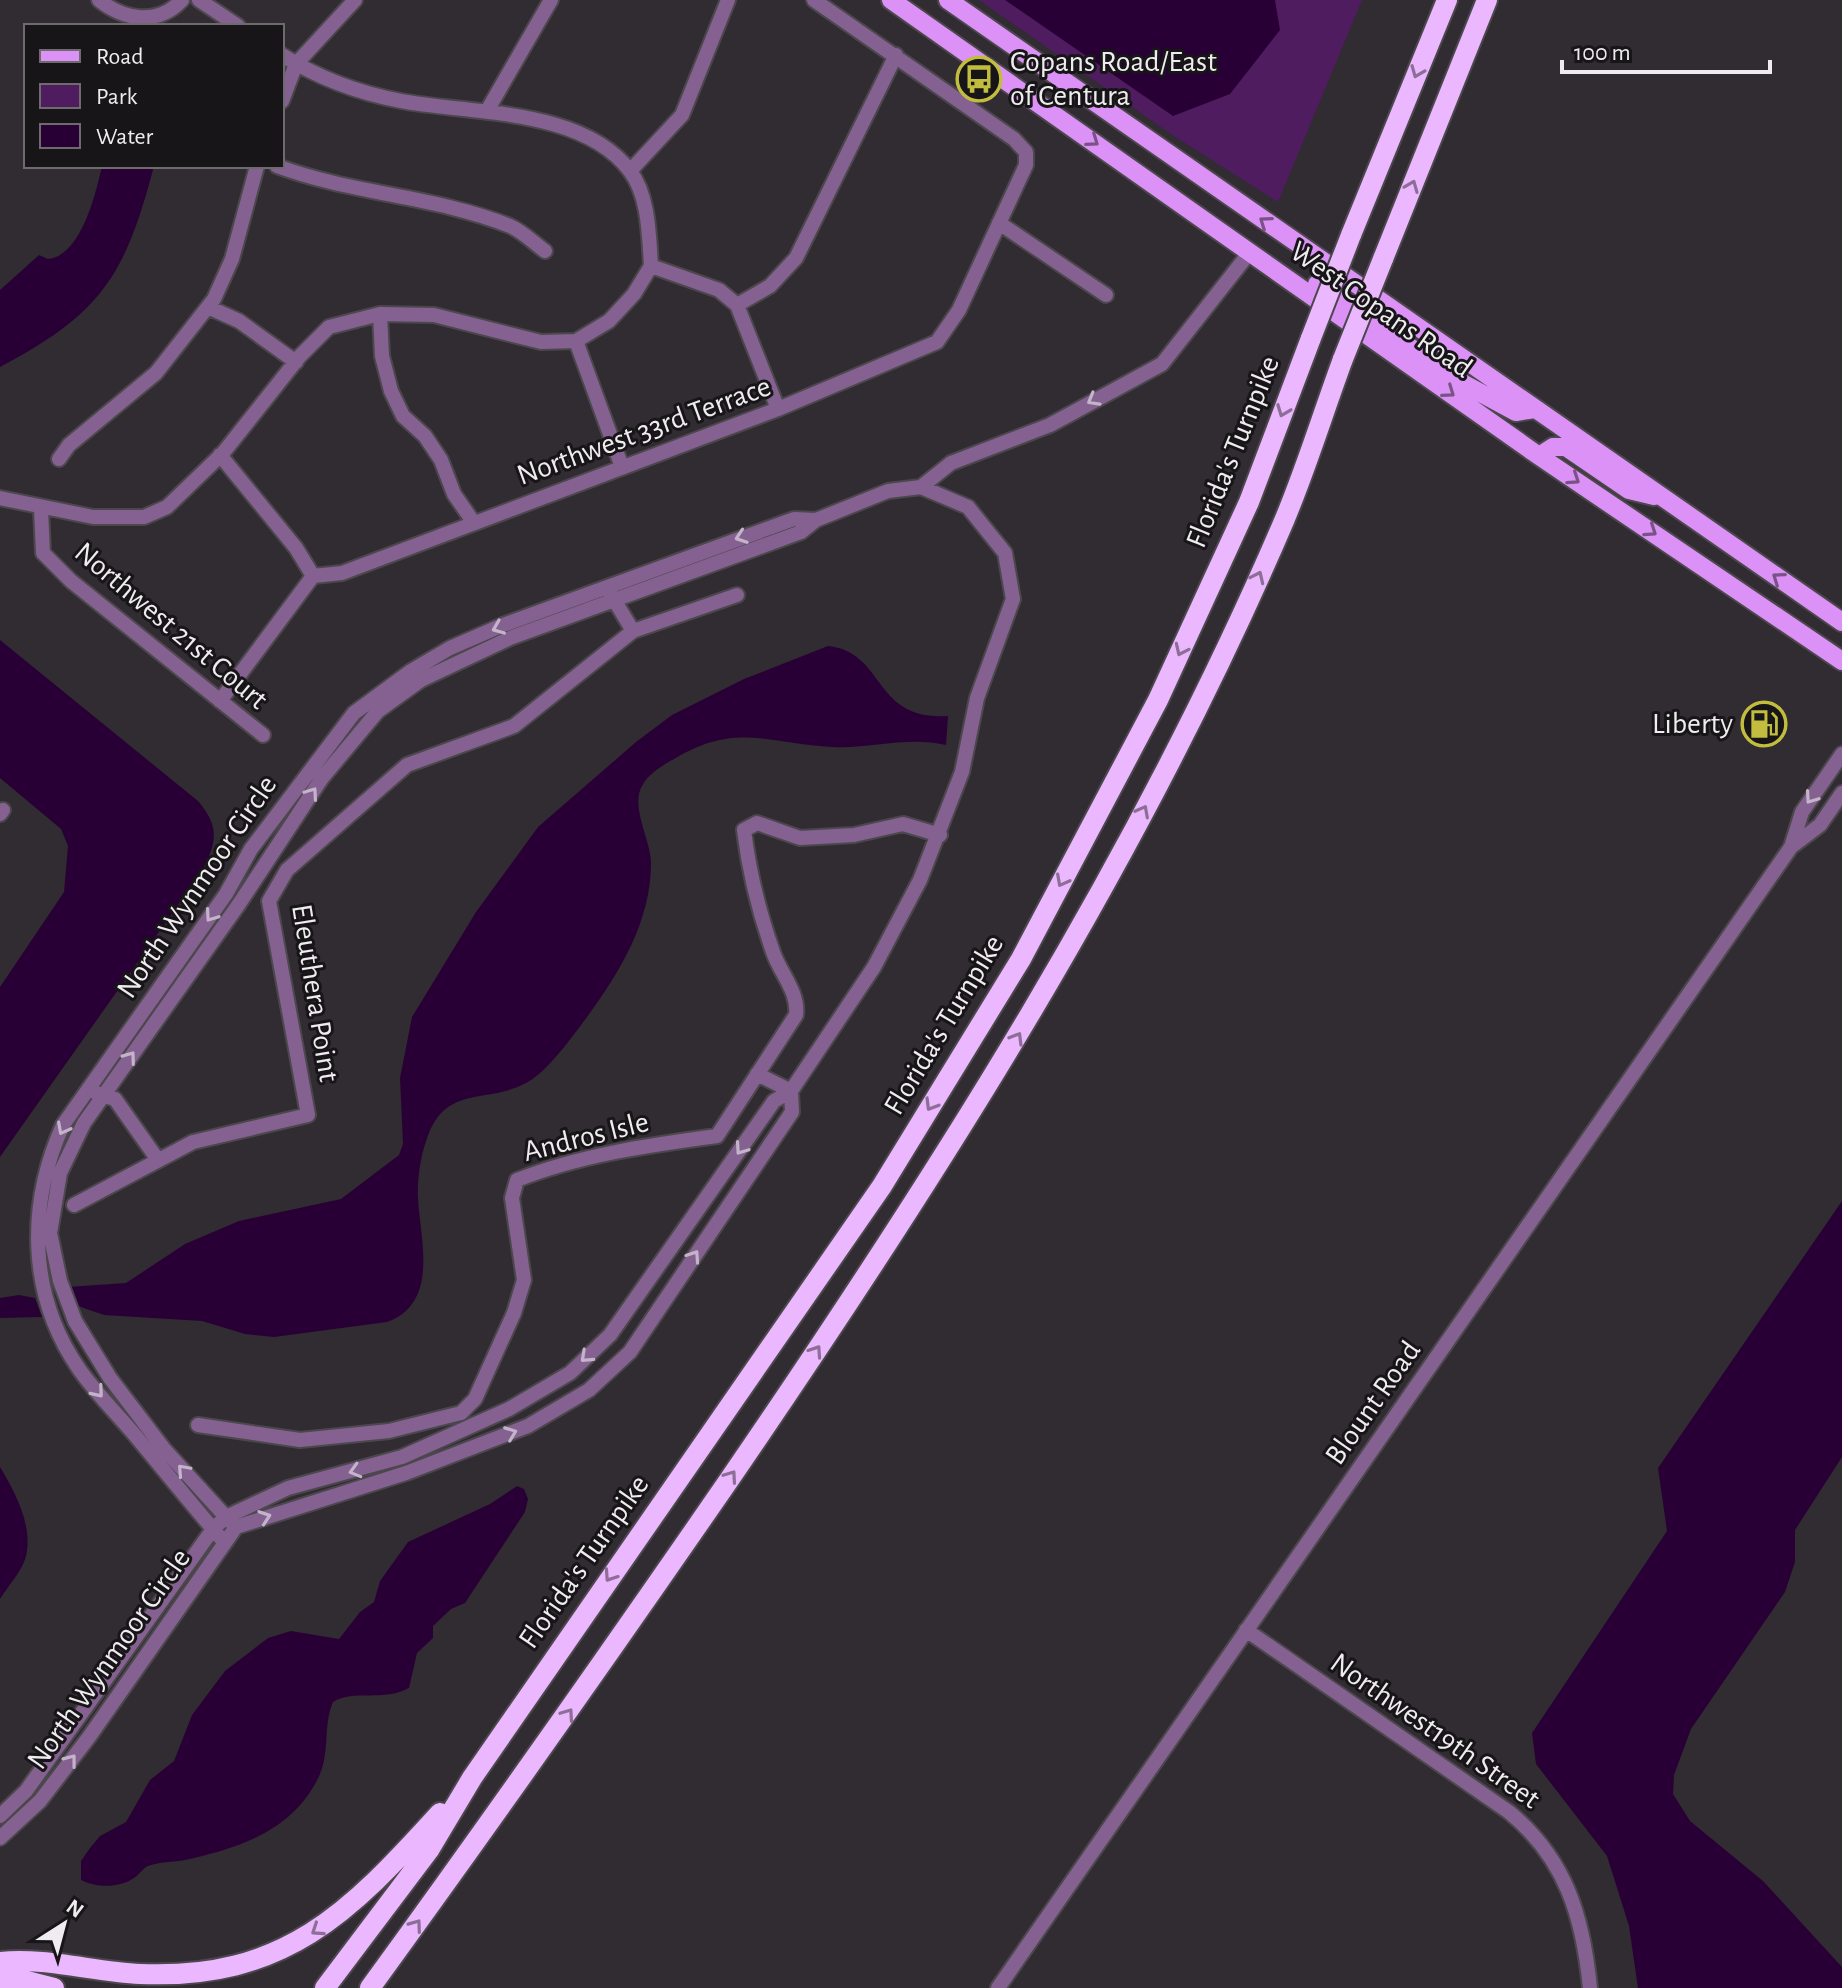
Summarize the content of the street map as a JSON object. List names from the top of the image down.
{
  "streets": {
    "highway": ["Florida's Turnpike"],
    "main road": ["West Copans Road"],
    "street": [
      "Northwest 33rd Terrace",
      "Northwest 21st Court",
      "North Wynmoor Circle",
      "Eleuthera Point",
      "Andros Isle",
      "Blount Road",
      "Northwest19th Street"
    ]
  },
  "crossings": [
    ["North Wynmoor Circle", "Eleuthera Point"],
    ["North Wynmoor Circle", "Andros Isle"],
    ["Blount Road", "Northwest19th Street"]
  ],
  "places": {
    "bus stop": ["Copans Road/East of Centura"],
    "fuel station": ["Liberty"]
  },
  "legend": ["Road", "Park", "Water"],
  "scale_bar": "100 m",
  "north": "top right"
}
